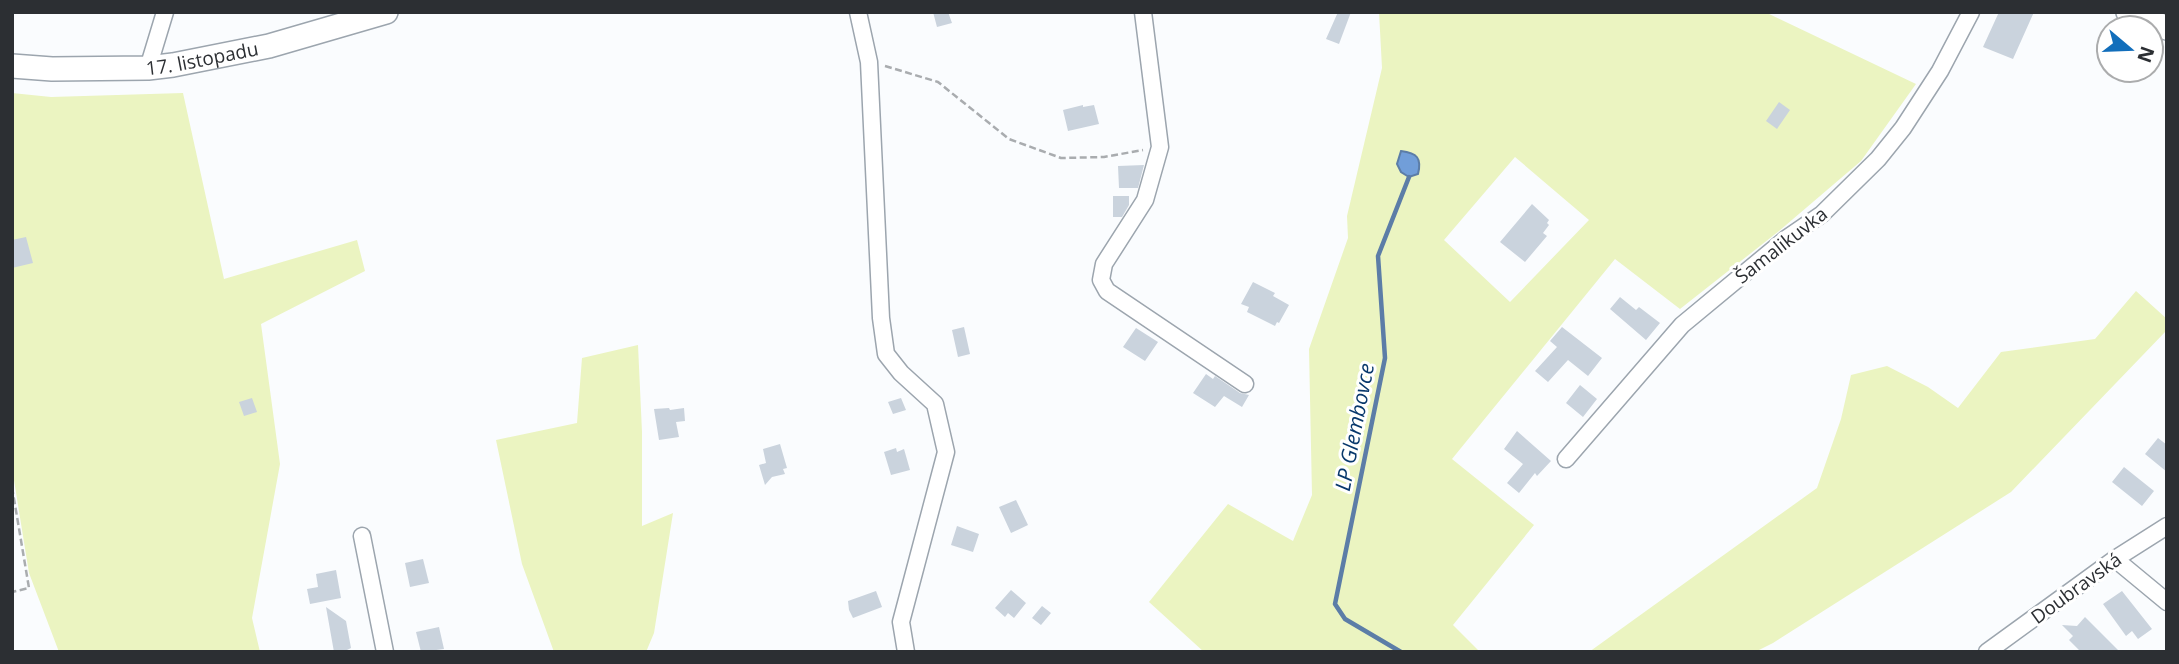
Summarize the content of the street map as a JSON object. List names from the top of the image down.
{
  "streets": {
    "main road": ["17. listopadu"],
    "street": ["Šamalikuvka", "Doubravská"]
  },
  "water": ["LP Glembovce"],
  "north": "right"
}
